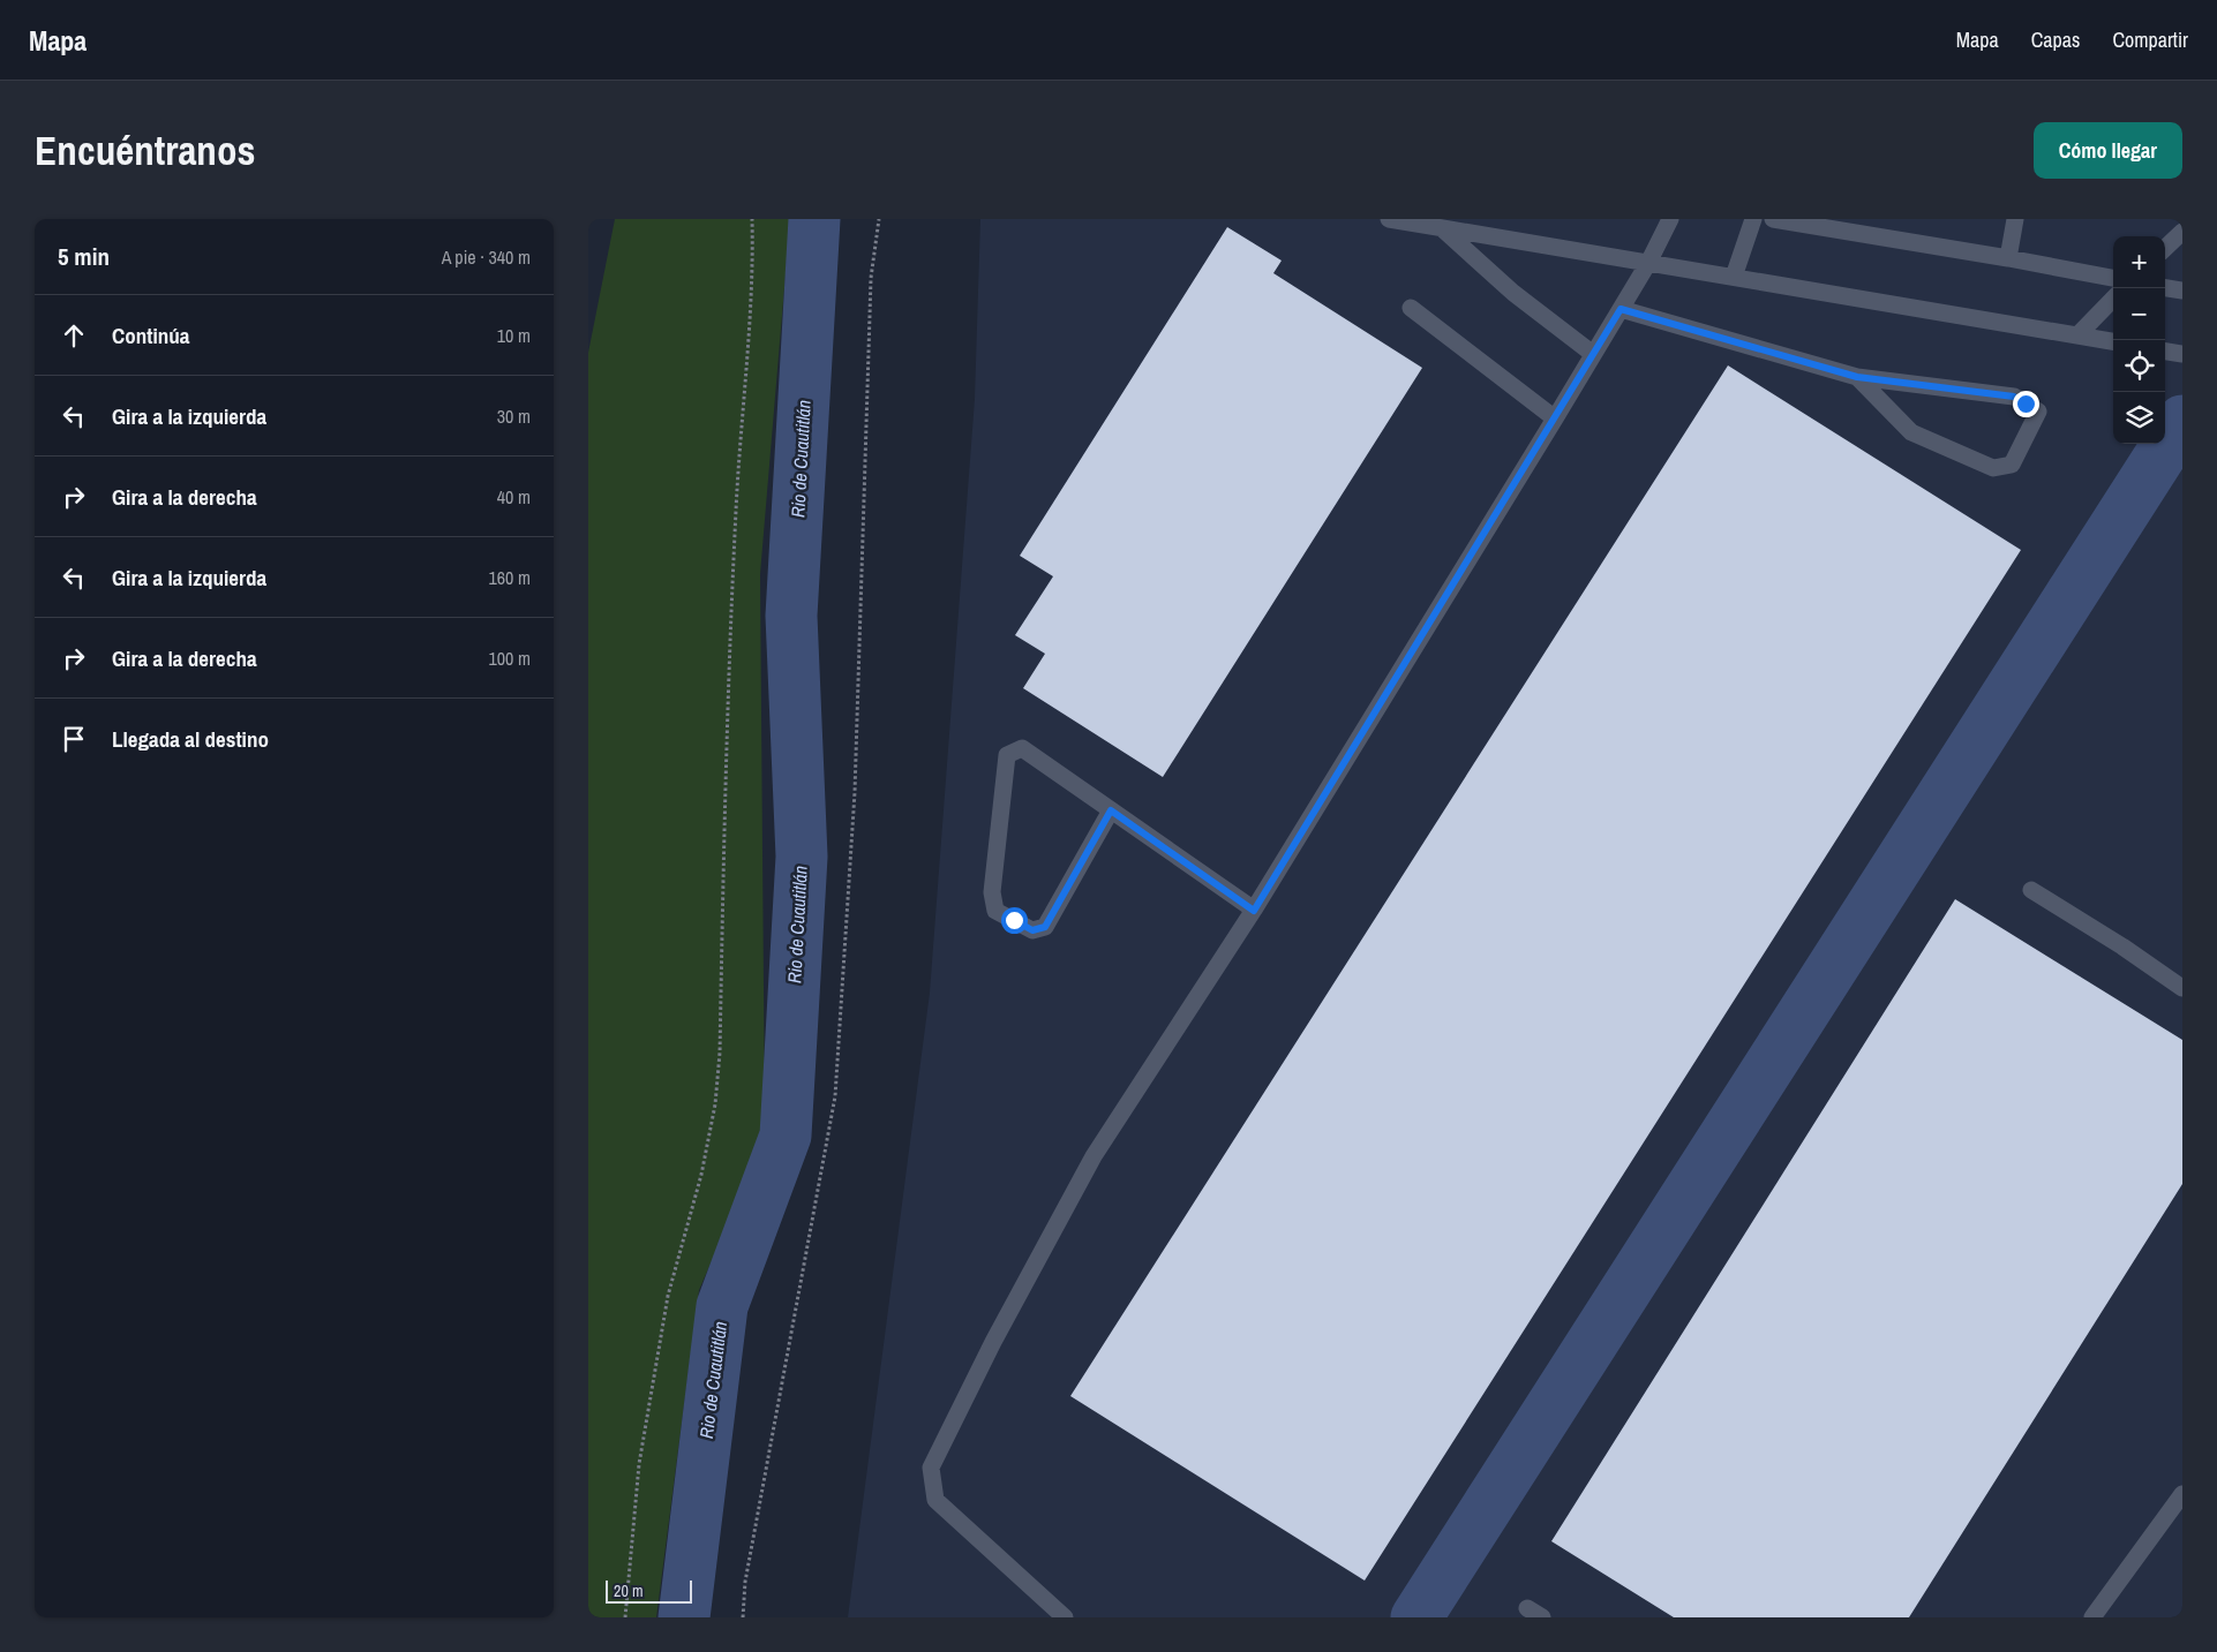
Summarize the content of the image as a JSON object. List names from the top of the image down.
{
  "water": ["Rio de Cuautitlán"],
  "scale_bar": "20 m",
  "page": {
    "header": "Mapa",
    "nav": ["Mapa", "Capas", "Compartir"],
    "buttons": "Cómo llegar",
    "title": "Encuéntranos",
    "heading": ["5 min", "A pie · 340 m"],
    "map_buttons": ["+", "−"],
    "list": [
      ["Continúa", "10 m"],
      ["Gira a la izquierda", "30 m"],
      ["Gira a la derecha", "40 m"],
      ["Gira a la izquierda", "160 m"],
      ["Gira a la derecha", "100 m"],
      "Llegada al destino"
    ],
    "scale": "20 m"
  }
}
